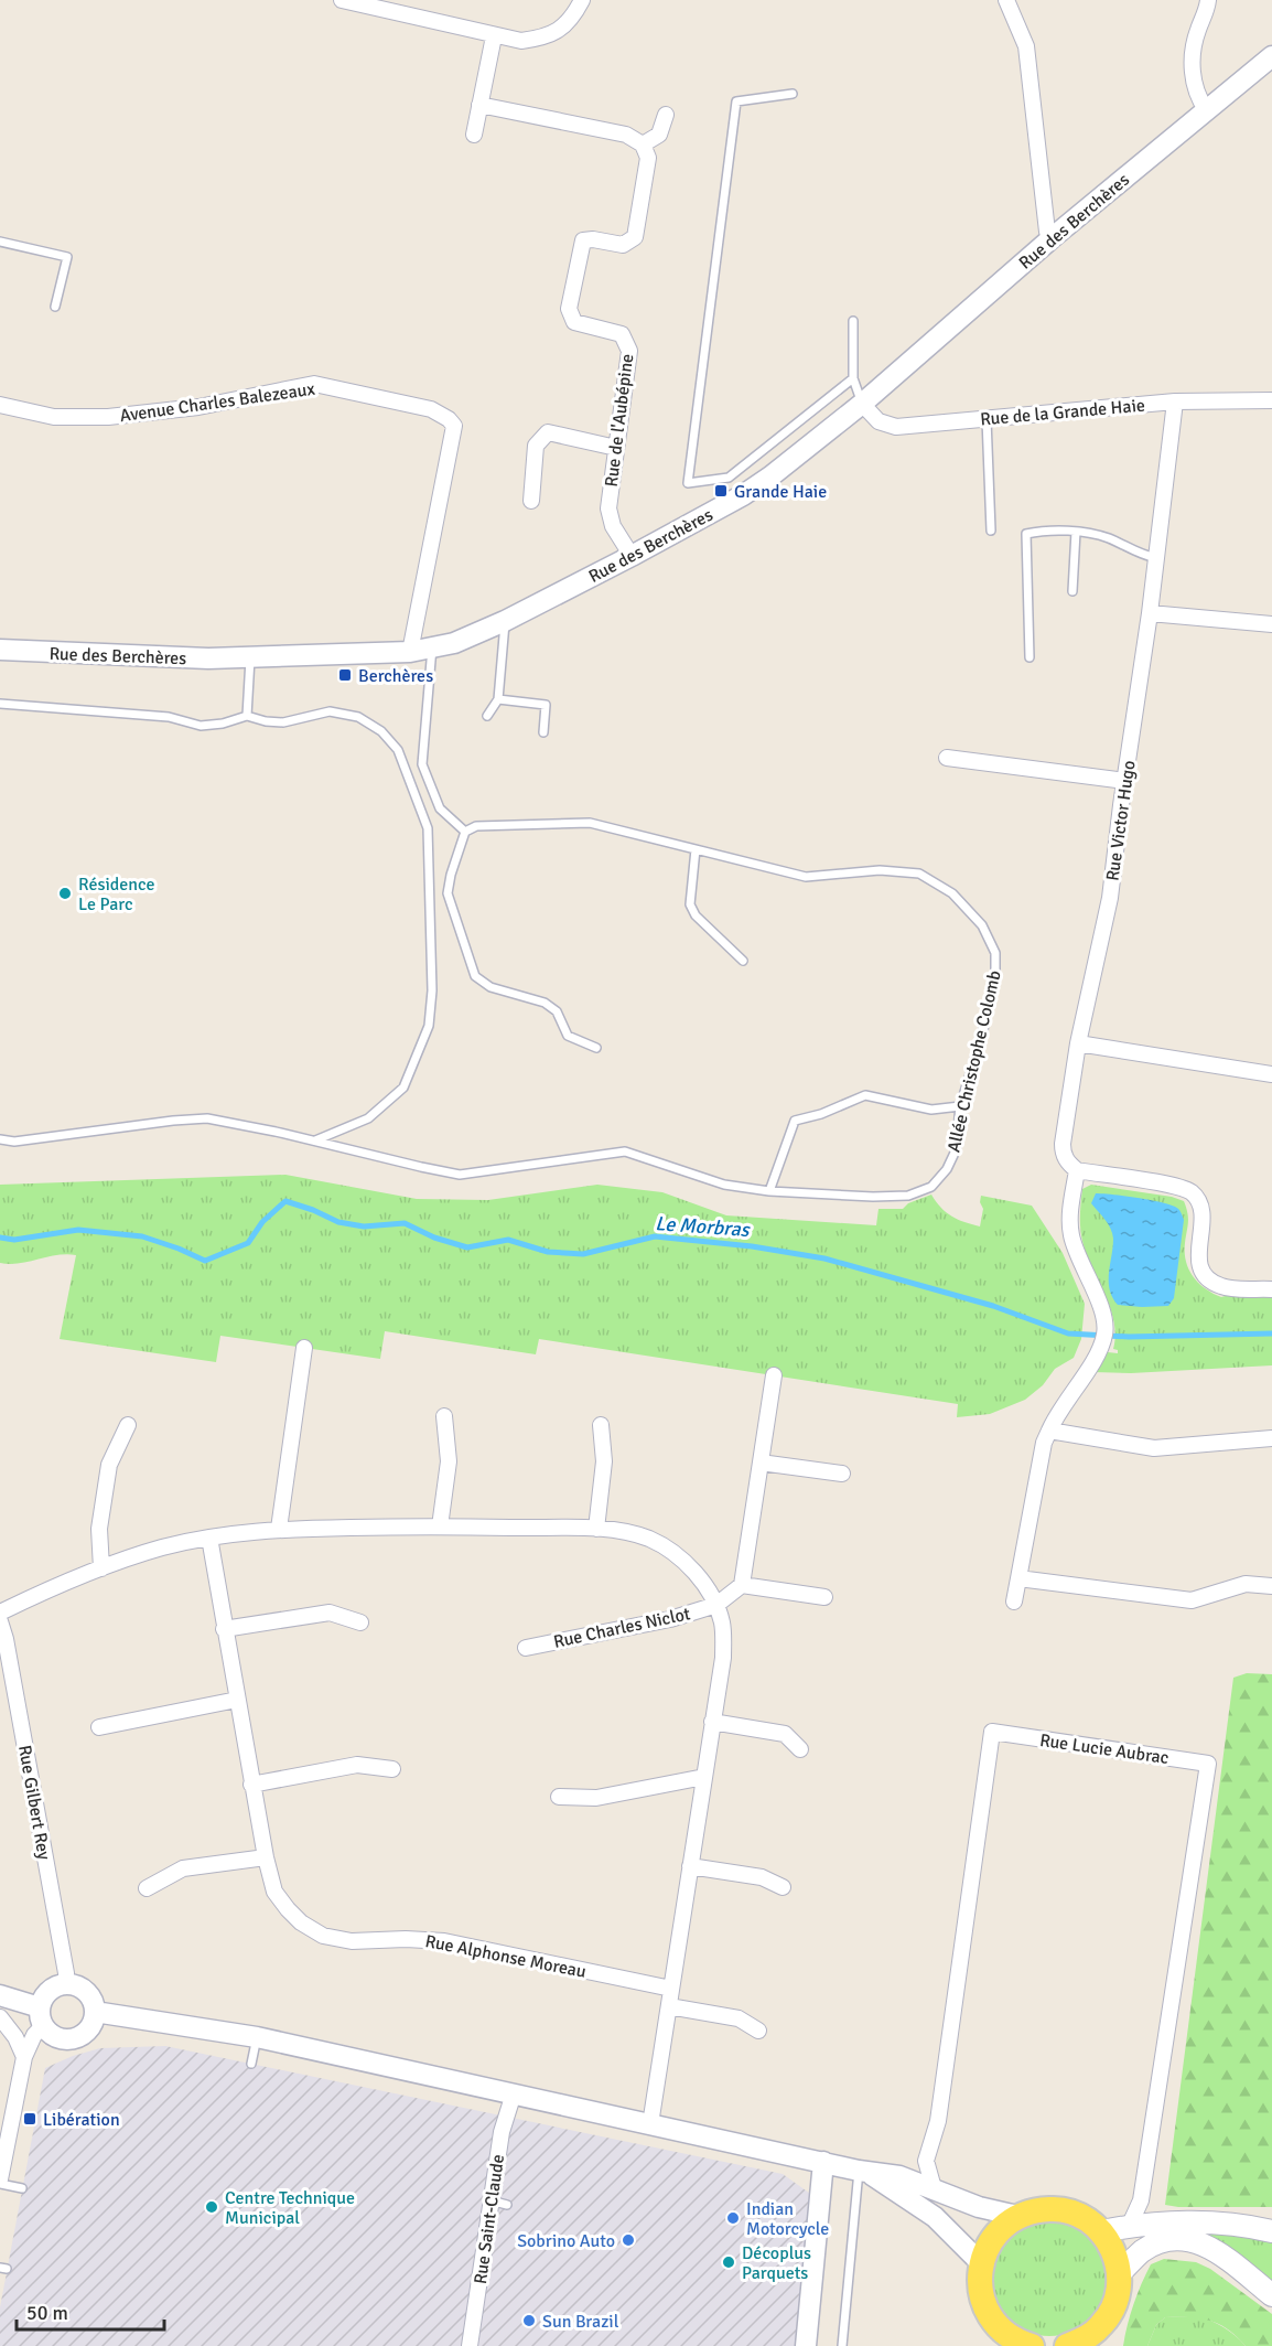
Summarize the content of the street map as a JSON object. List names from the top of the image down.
{
  "streets": {
    "street": [
      "Rue des Berchères",
      "Avenue Charles Balezeaux",
      "Rue de la Grande Haie",
      "Rue de l'Aubépine",
      "Rue Victor Hugo",
      "Rue Charles Niclot",
      "Rue Lucie Aubrac",
      "Rue Gilbert Rey",
      "Rue Alphonse Moreau",
      "Rue Saint-Claude"
    ],
    "lane": ["Allée Christophe Colomb"]
  },
  "crossings": [
    ["Rue des Berchères", "Avenue Charles Balezeaux"],
    ["Rue des Berchères", "Rue de la Grande Haie"],
    ["Rue des Berchères", "Rue de l'Aubépine"],
    ["Rue de la Grande Haie", "Rue Victor Hugo"],
    ["Rue Charles Niclot", "Rue Alphonse Moreau"]
  ],
  "water": ["Le Morbras"],
  "places": {
    "transit": ["Grande Haie", "Berchères", "Libération"],
    "other": [
      "Résidence Le Parc",
      "Centre Technique Municipal",
      "Indian Motorcycle",
      "Sobrino Auto",
      "Décoplus Parquets",
      "Sun Brazil"
    ]
  },
  "scale_bar": "50 m"
}
